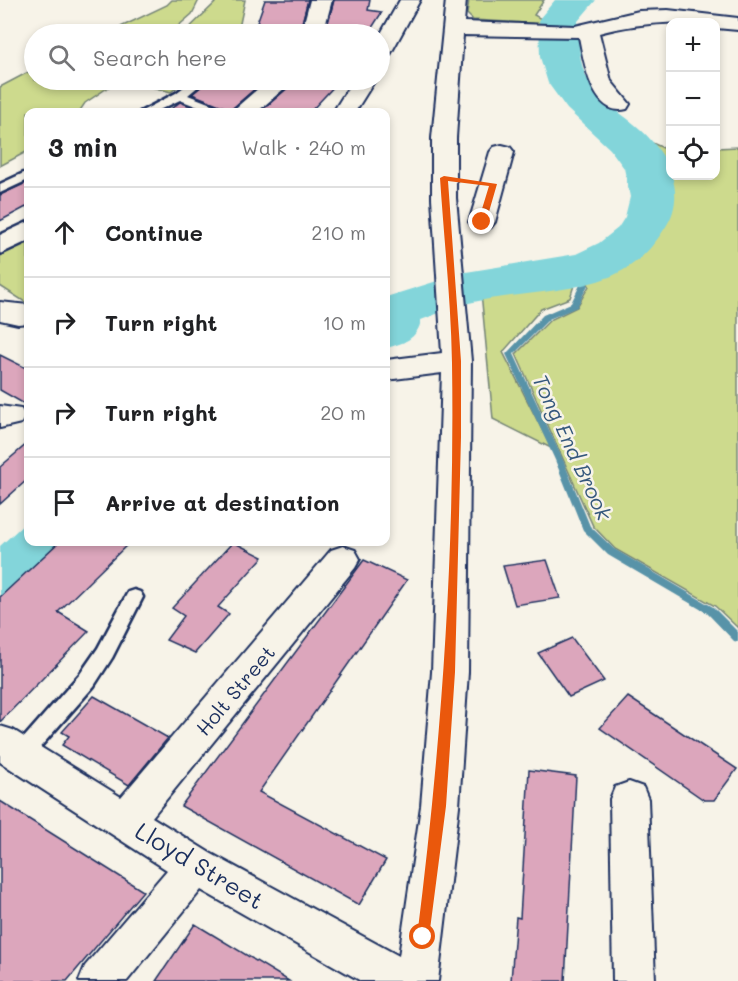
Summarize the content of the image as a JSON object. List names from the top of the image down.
{
  "streets": {
    "street": ["Holt Street", "Lloyd Street"]
  },
  "crossings": [
    ["Holt Street", "Lloyd Street"]
  ],
  "water": ["Tong End Brook"],
  "page": {
    "map_buttons": ["+", "−"],
    "search": "Search here",
    "heading": ["3 min", "Walk · 240 m"],
    "list": [
      ["Continue", "210 m"],
      ["Turn right", "10 m"],
      ["Turn right", "20 m"],
      "Arrive at destination"
    ]
  }
}
